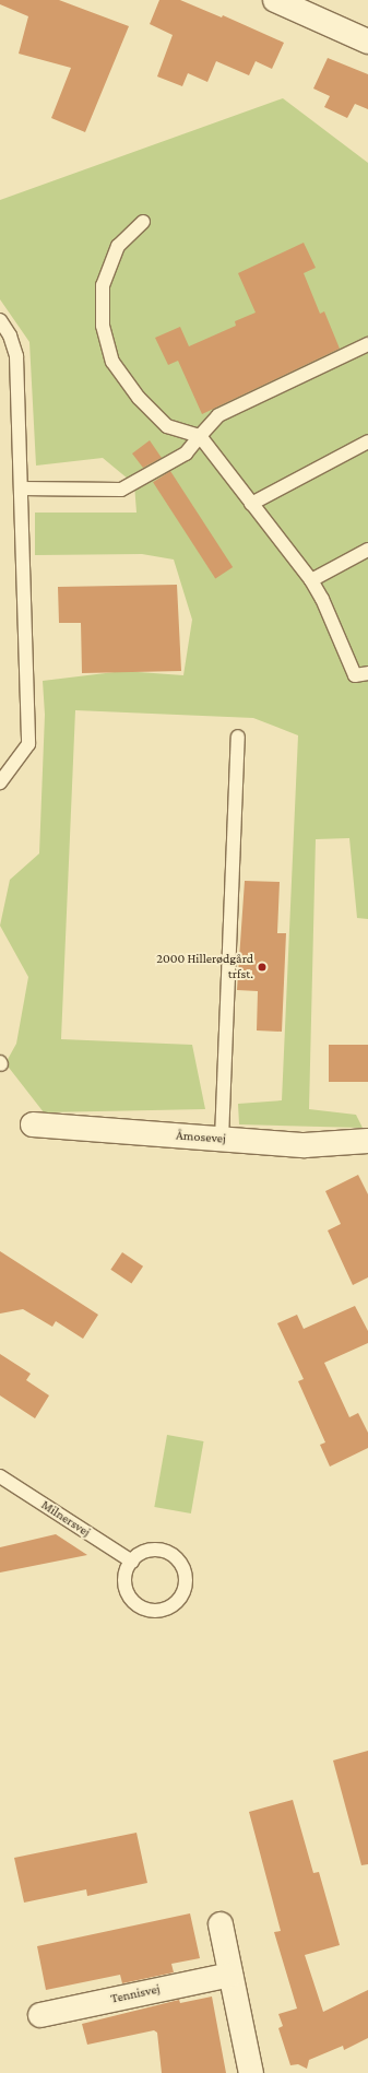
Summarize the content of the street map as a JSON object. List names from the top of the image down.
{
  "streets": {
    "street": ["Åmosevej", "Tennisvej"],
    "lane": ["Milnersvej"]
  },
  "places": ["2000 Hillerødgård trfst."]
}
